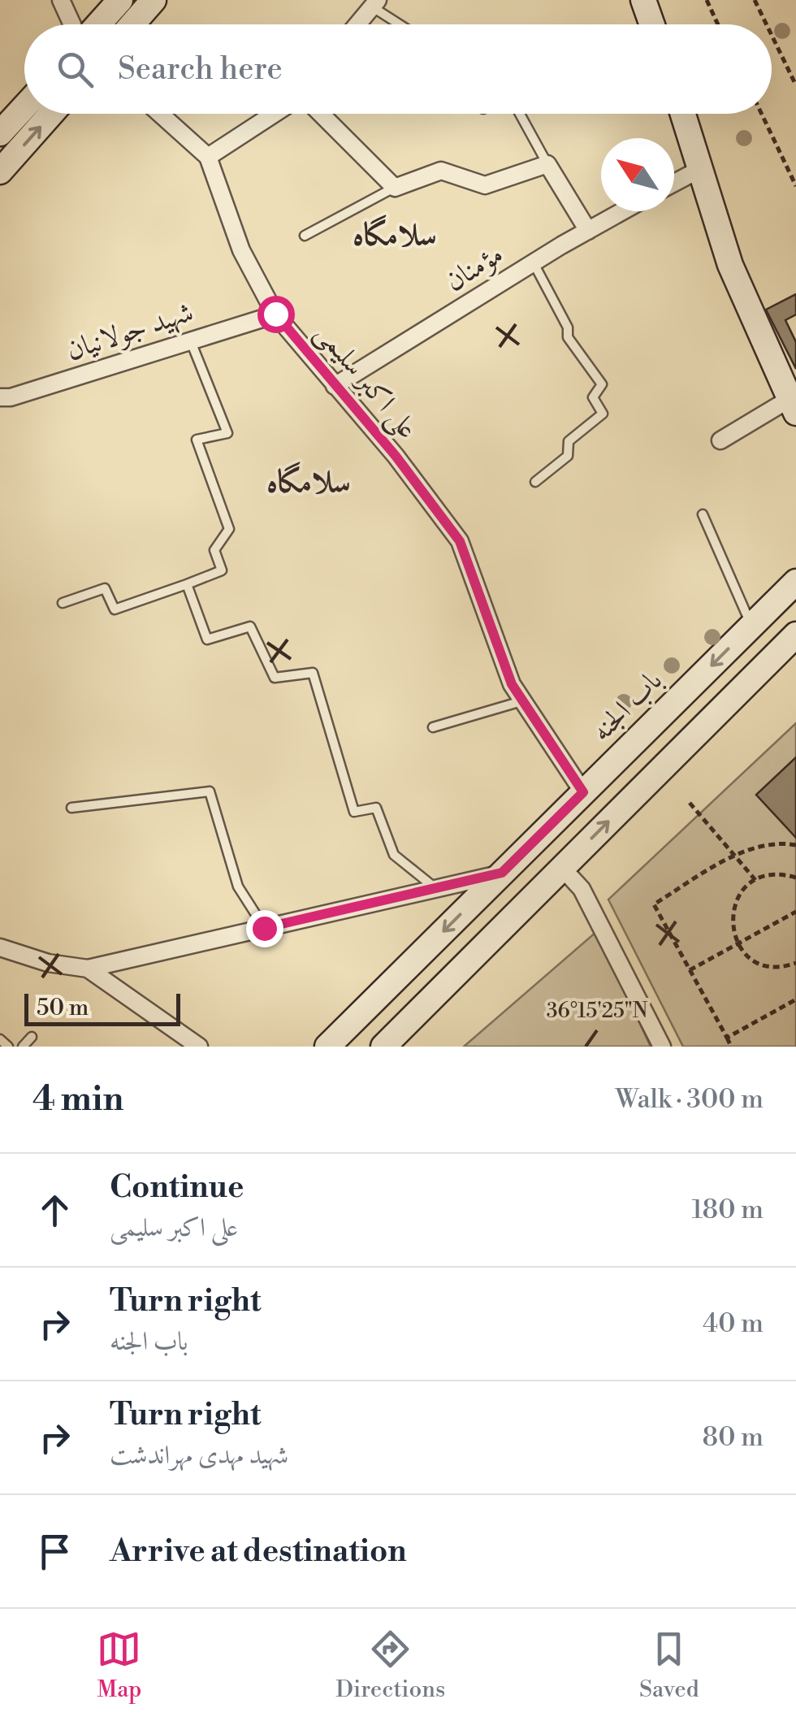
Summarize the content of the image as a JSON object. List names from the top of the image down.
{
  "streets": {
    "street": [
      "مؤمنان",
      "شهید جولانیان",
      "علی اکبر سلیمی",
      "باب الجنه"
    ]
  },
  "crossings": [
    ["مؤمنان", "علی اکبر سلیمی"],
    ["شهید جولانیان", "علی اکبر سلیمی"],
    ["علی اکبر سلیمی", "باب الجنه"]
  ],
  "districts": ["سلامگاه", "سلامگاه"],
  "scale_bar": "50 m",
  "north": "top left",
  "page": {
    "search": "Search here",
    "scale": "50 m",
    "heading": ["4 min", "Walk · 300 m"],
    "list": [
      ["Continue", "علی اکبر سلیمی", "180 m"],
      ["Turn right", "باب الجنه", "40 m"],
      ["Turn right", "شهید مهدی مهراندشت", "80 m"],
      "Arrive at destination"
    ],
    "nav": ["Map", "Directions", "Saved"]
  },
  "coordinates": ["36°15'25\"N"]
}
